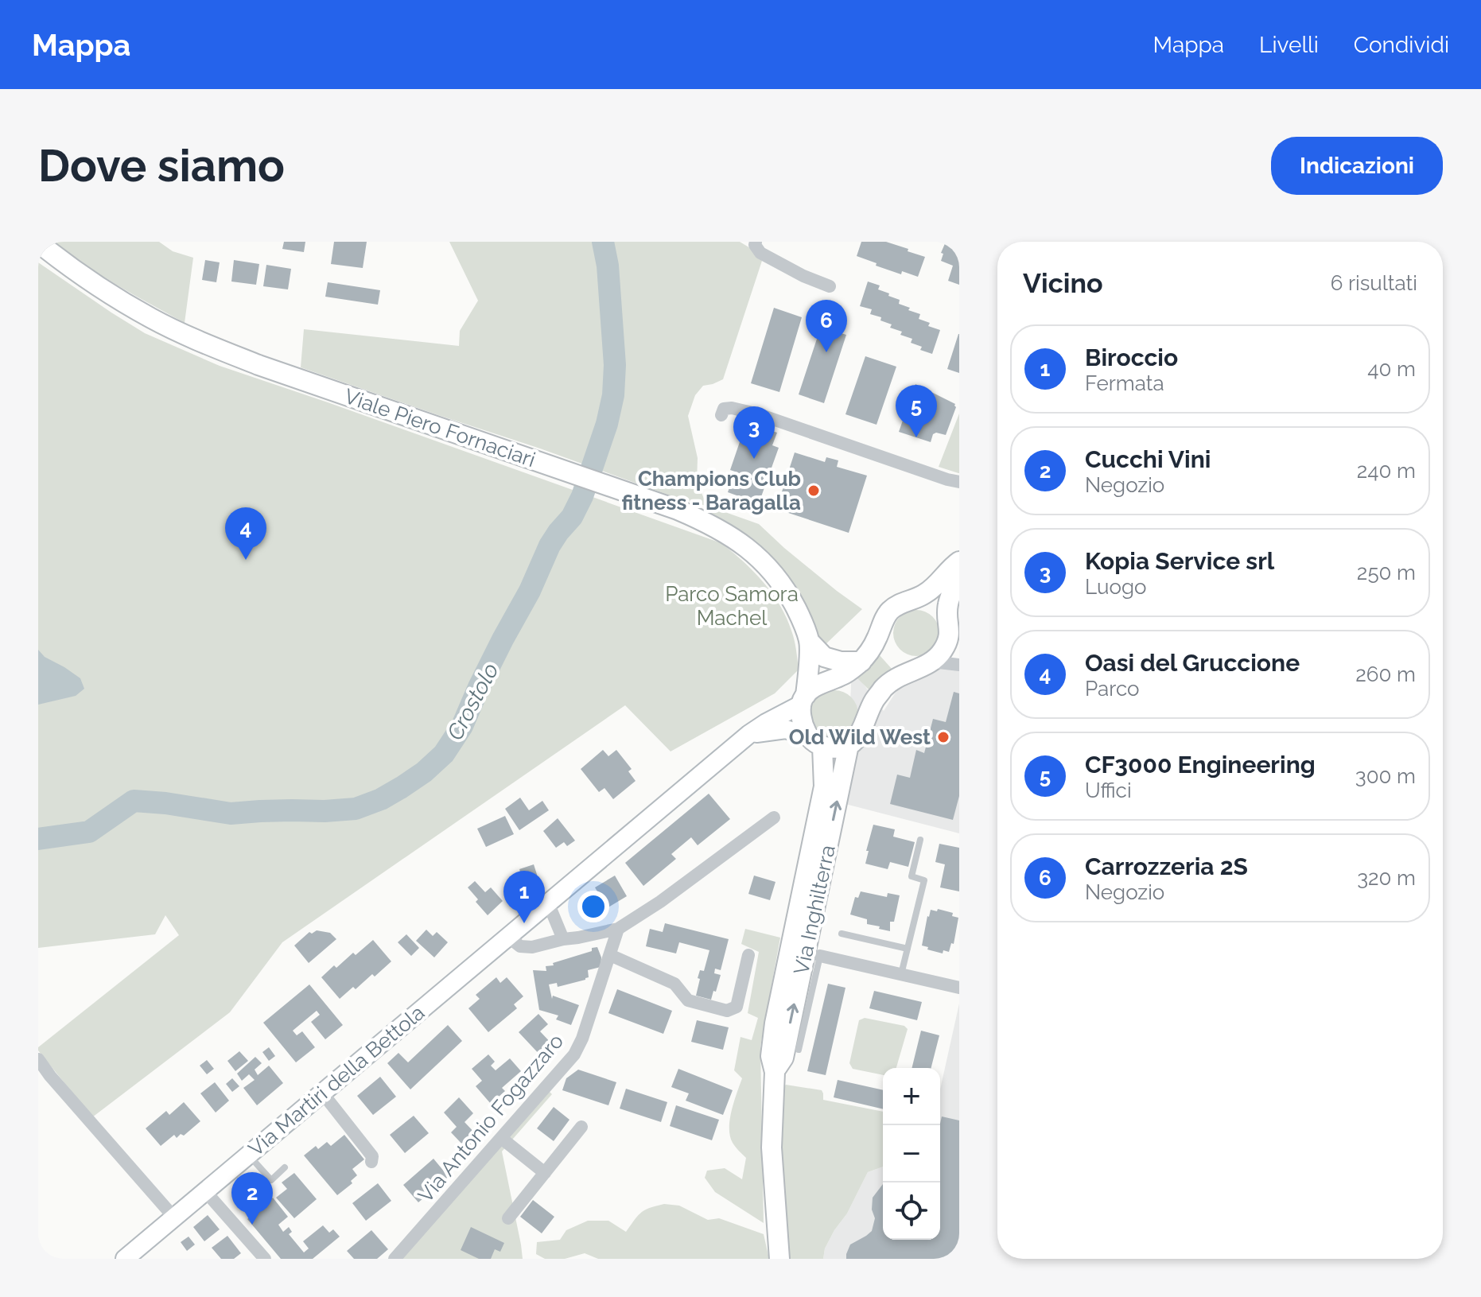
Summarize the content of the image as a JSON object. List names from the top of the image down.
{
  "streets": {
    "main road": ["Viale Piero Fornaciari", "Via Inghilterra", "Via Martiri della Bettola"],
    "street": ["Via Antonio Fogazzaro"]
  },
  "crossings": [
    ["Viale Piero Fornaciari", "Via Martiri della Bettola"]
  ],
  "water": ["Crostolo"],
  "parks": ["Parco Samora Machel"],
  "places": ["Champions Club fitness - Baragalla", "Old Wild West"],
  "page": {
    "header": "Mappa",
    "nav": ["Mappa", "Livelli", "Condividi"],
    "buttons": "Indicazioni",
    "title": "Dove siamo",
    "heading": ["Vicino", "6 risultati"],
    "pins": [
      "6",
      "5",
      "3",
      "4",
      "1",
      "2"
    ],
    "list": [
      {
        "mark": "1",
        "name": "Biroccio",
        "note": "Fermata",
        "value": "40 m"
      },
      {
        "mark": "2",
        "name": "Cucchi Vini",
        "note": "Negozio",
        "value": "240 m"
      },
      {
        "mark": "3",
        "name": "Kopia Service srl",
        "note": "Luogo",
        "value": "250 m"
      },
      {
        "mark": "4",
        "name": "Oasi del Gruccione",
        "note": "Parco",
        "value": "260 m"
      },
      {
        "mark": "5",
        "name": "CF3000 Engineering",
        "note": "Uffici",
        "value": "300 m"
      },
      {
        "mark": "6",
        "name": "Carrozzeria 2S",
        "note": "Negozio",
        "value": "320 m"
      }
    ],
    "map_buttons": ["+", "−"]
  }
}
